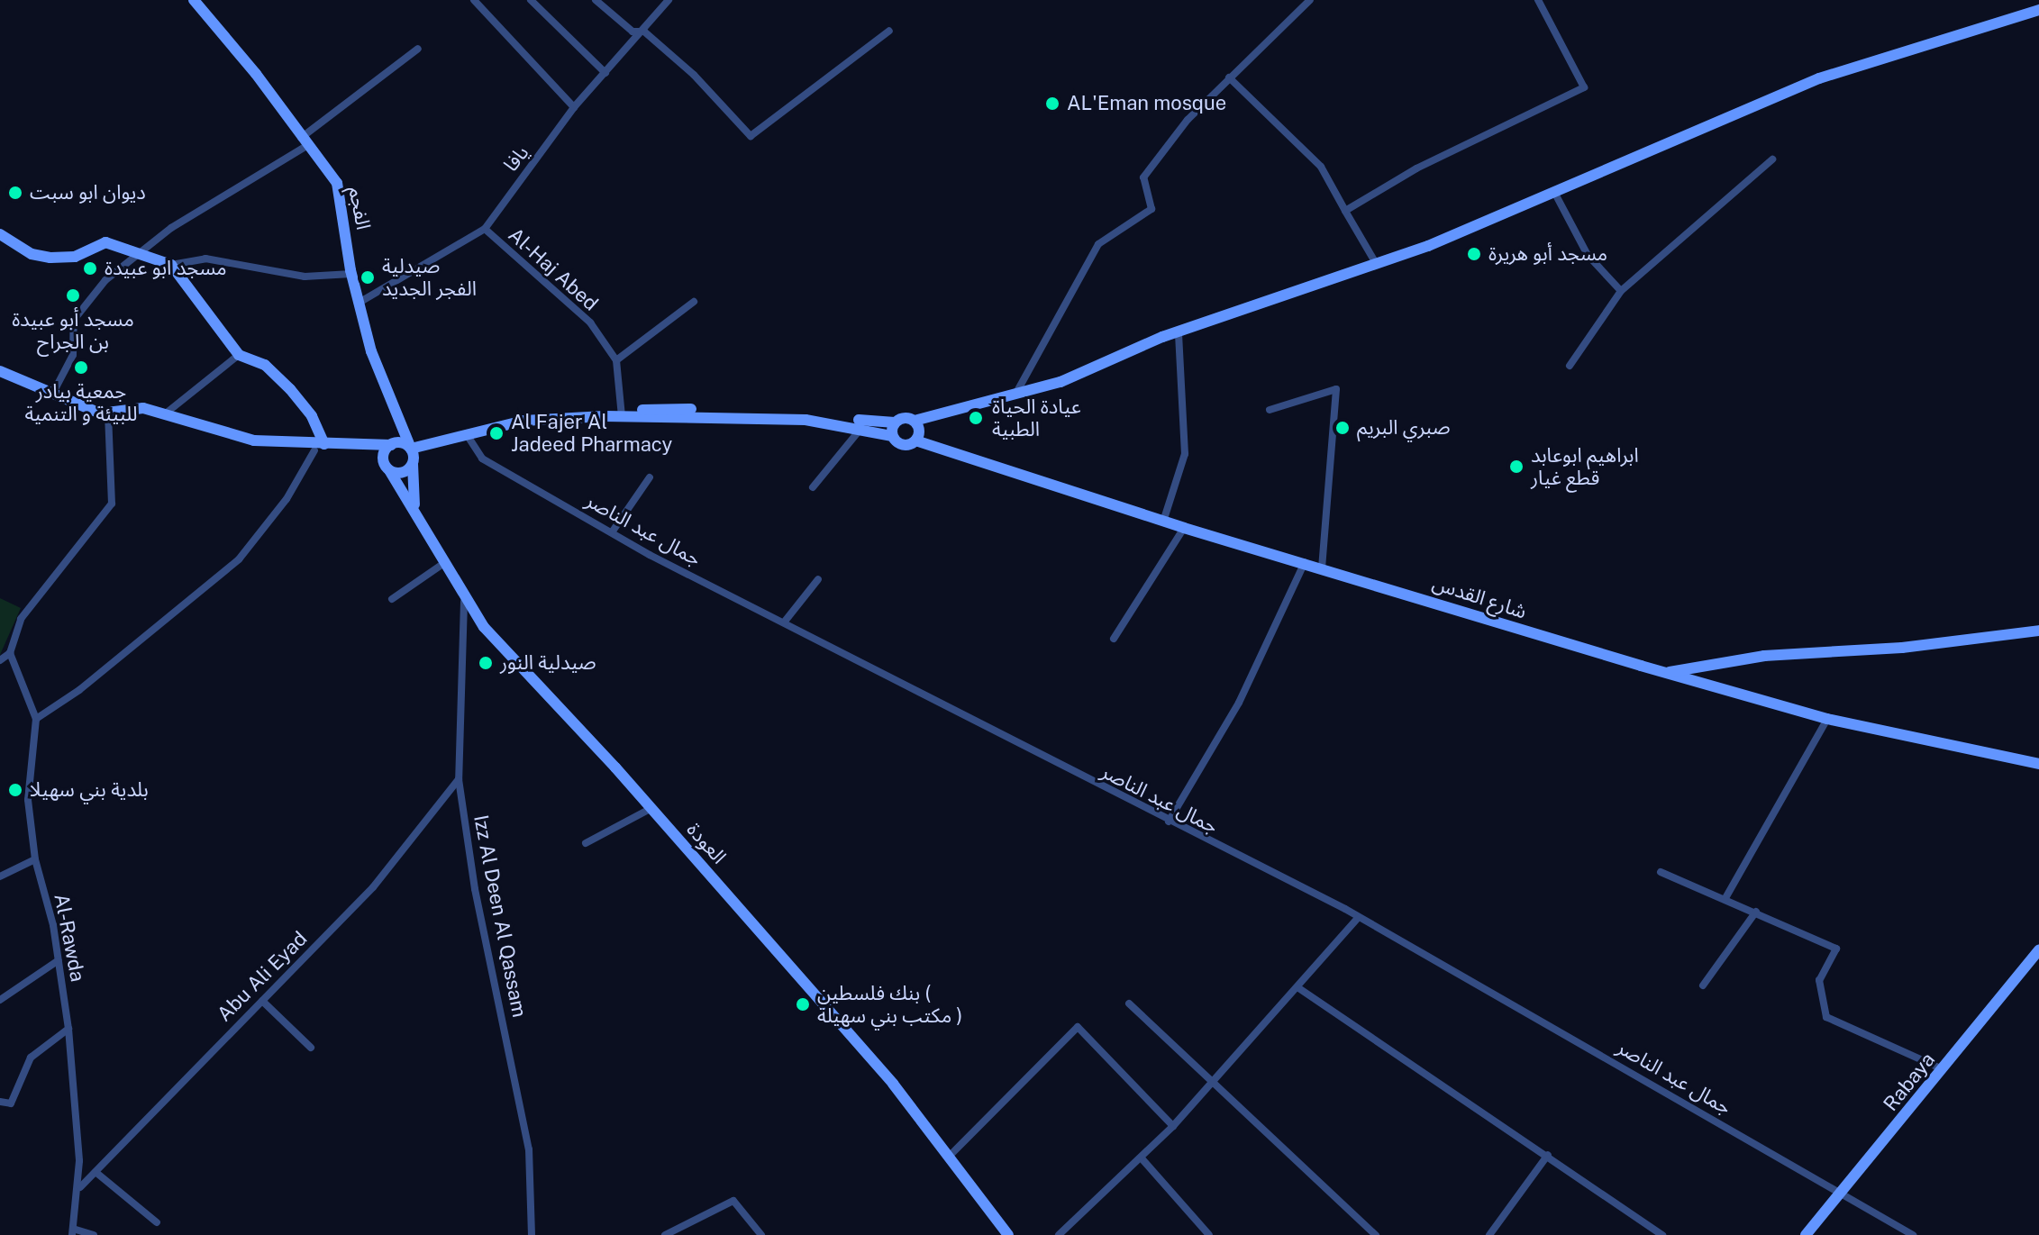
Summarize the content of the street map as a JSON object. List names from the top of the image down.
{
  "streets": {
    "main road": [
      "الفجم",
      "شارع القدس",
      "العودة",
      "Rabaya"
    ],
    "street": [
      "يافا",
      "Al-Haj Abed",
      "جمال عبد الناصر",
      "Izz Al Deen Al Qassam",
      "Al-Rawda",
      "Abu Ali Eyad"
    ]
  },
  "crossings": [
    ["يافا", "الفجم"],
    ["يافا", "Al-Haj Abed"],
    ["الفجم", "العودة"],
    ["جمال عبد الناصر", "Rabaya"],
    ["العودة", "Izz Al Deen Al Qassam"],
    ["Izz Al Deen Al Qassam", "Abu Ali Eyad"],
    ["Al-Rawda", "Abu Ali Eyad"]
  ],
  "places": [
    "AL'Eman mosque",
    "ديوان ابو سبت",
    "مسجد أبو هريرة",
    "مسجد ابو عبيدة",
    "صيدلية الفجر الجديد",
    "مسجد أبو عبيدة بن الجراح",
    "جمعية بيادر للبيئة و التنمية",
    "عيادة الحياة الطبية",
    "صبري البريم",
    "Al Fajer Al Jadeed Pharmacy",
    "ابراهيم ابوعابد قطع غيار",
    "صيدلية النور",
    "بلدية بني سهيلا",
    "بنك فلسطين ( مكتب بني سهيلة )"
  ]
}
